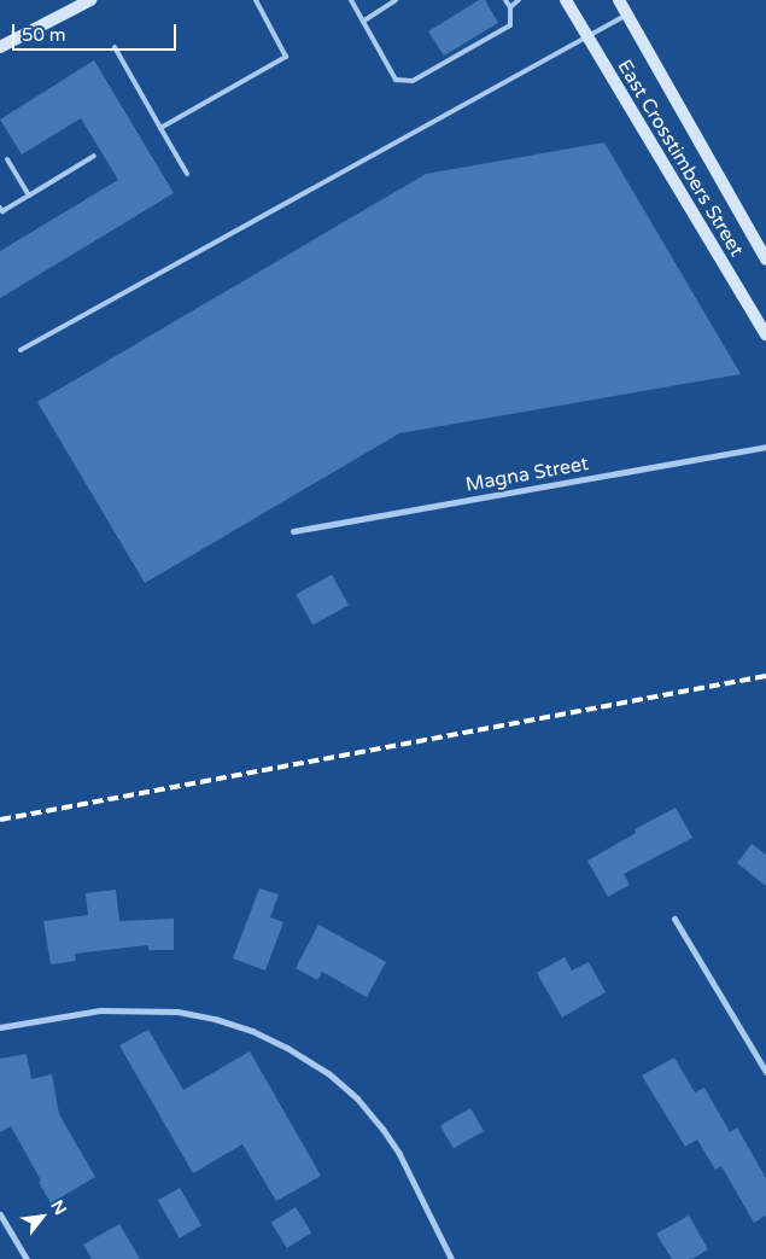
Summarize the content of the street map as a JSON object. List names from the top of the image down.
{
  "streets": {
    "main road": ["East Crosstimbers Street"],
    "street": ["Magna Street"]
  },
  "scale_bar": "50 m",
  "north": "top right"
}
